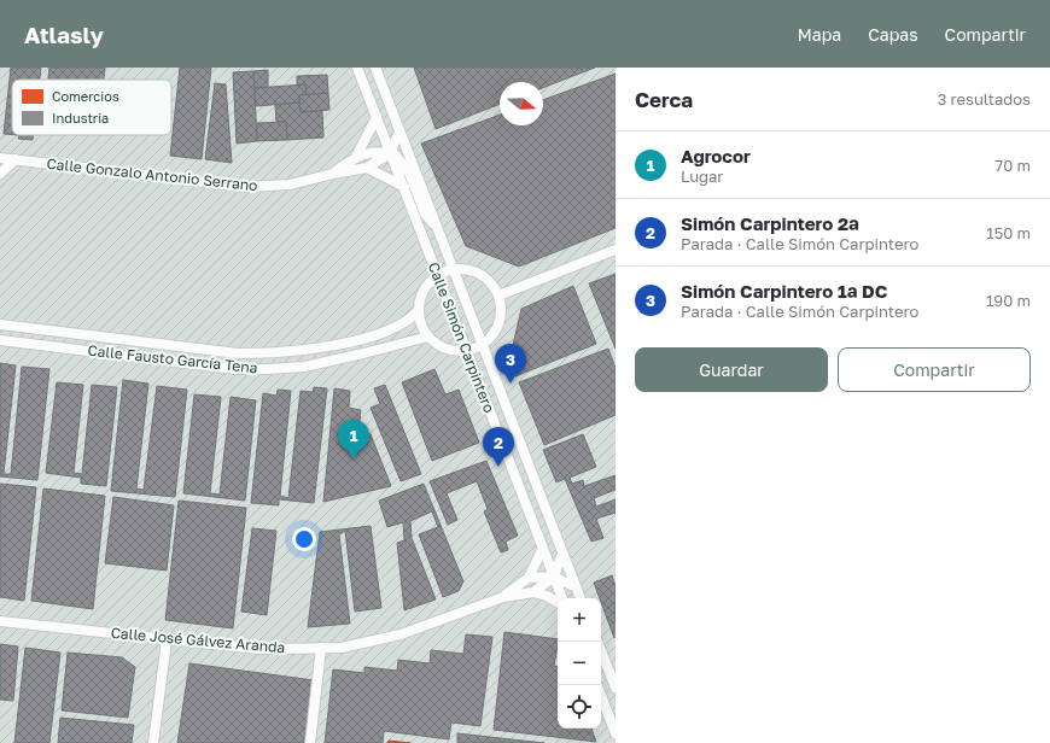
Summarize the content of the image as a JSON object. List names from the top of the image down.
{
  "streets": {
    "street": [
      "Calle Gonzalo Antonio Serrano",
      "Calle Simón Carpintero",
      "Calle Fausto García Tena",
      "Calle José Gálvez Aranda"
    ]
  },
  "crossings": [
    ["Calle Gonzalo Antonio Serrano", "Calle Simón Carpintero"],
    ["Calle Simón Carpintero", "Calle José Gálvez Aranda"]
  ],
  "legend": ["Comercios", "Industria"],
  "north": "right",
  "page": {
    "header": "Atlasly",
    "nav": ["Mapa", "Capas", "Compartir"],
    "heading": ["Cerca", "3 resultados"],
    "list": [
      {
        "mark": "1",
        "name": "Agrocor",
        "note": "Lugar",
        "value": "70 m"
      },
      {
        "mark": "2",
        "name": "Simón Carpintero 2ª",
        "note": "Parada · Calle Simón Carpintero",
        "value": "150 m"
      },
      {
        "mark": "3",
        "name": "Simón Carpintero 1ª DC",
        "note": "Parada · Calle Simón Carpintero",
        "value": "190 m"
      }
    ],
    "buttons": ["Guardar", "Compartir"],
    "pins": ["3", "1", "2"],
    "map_buttons": ["+", "−"]
  }
}
